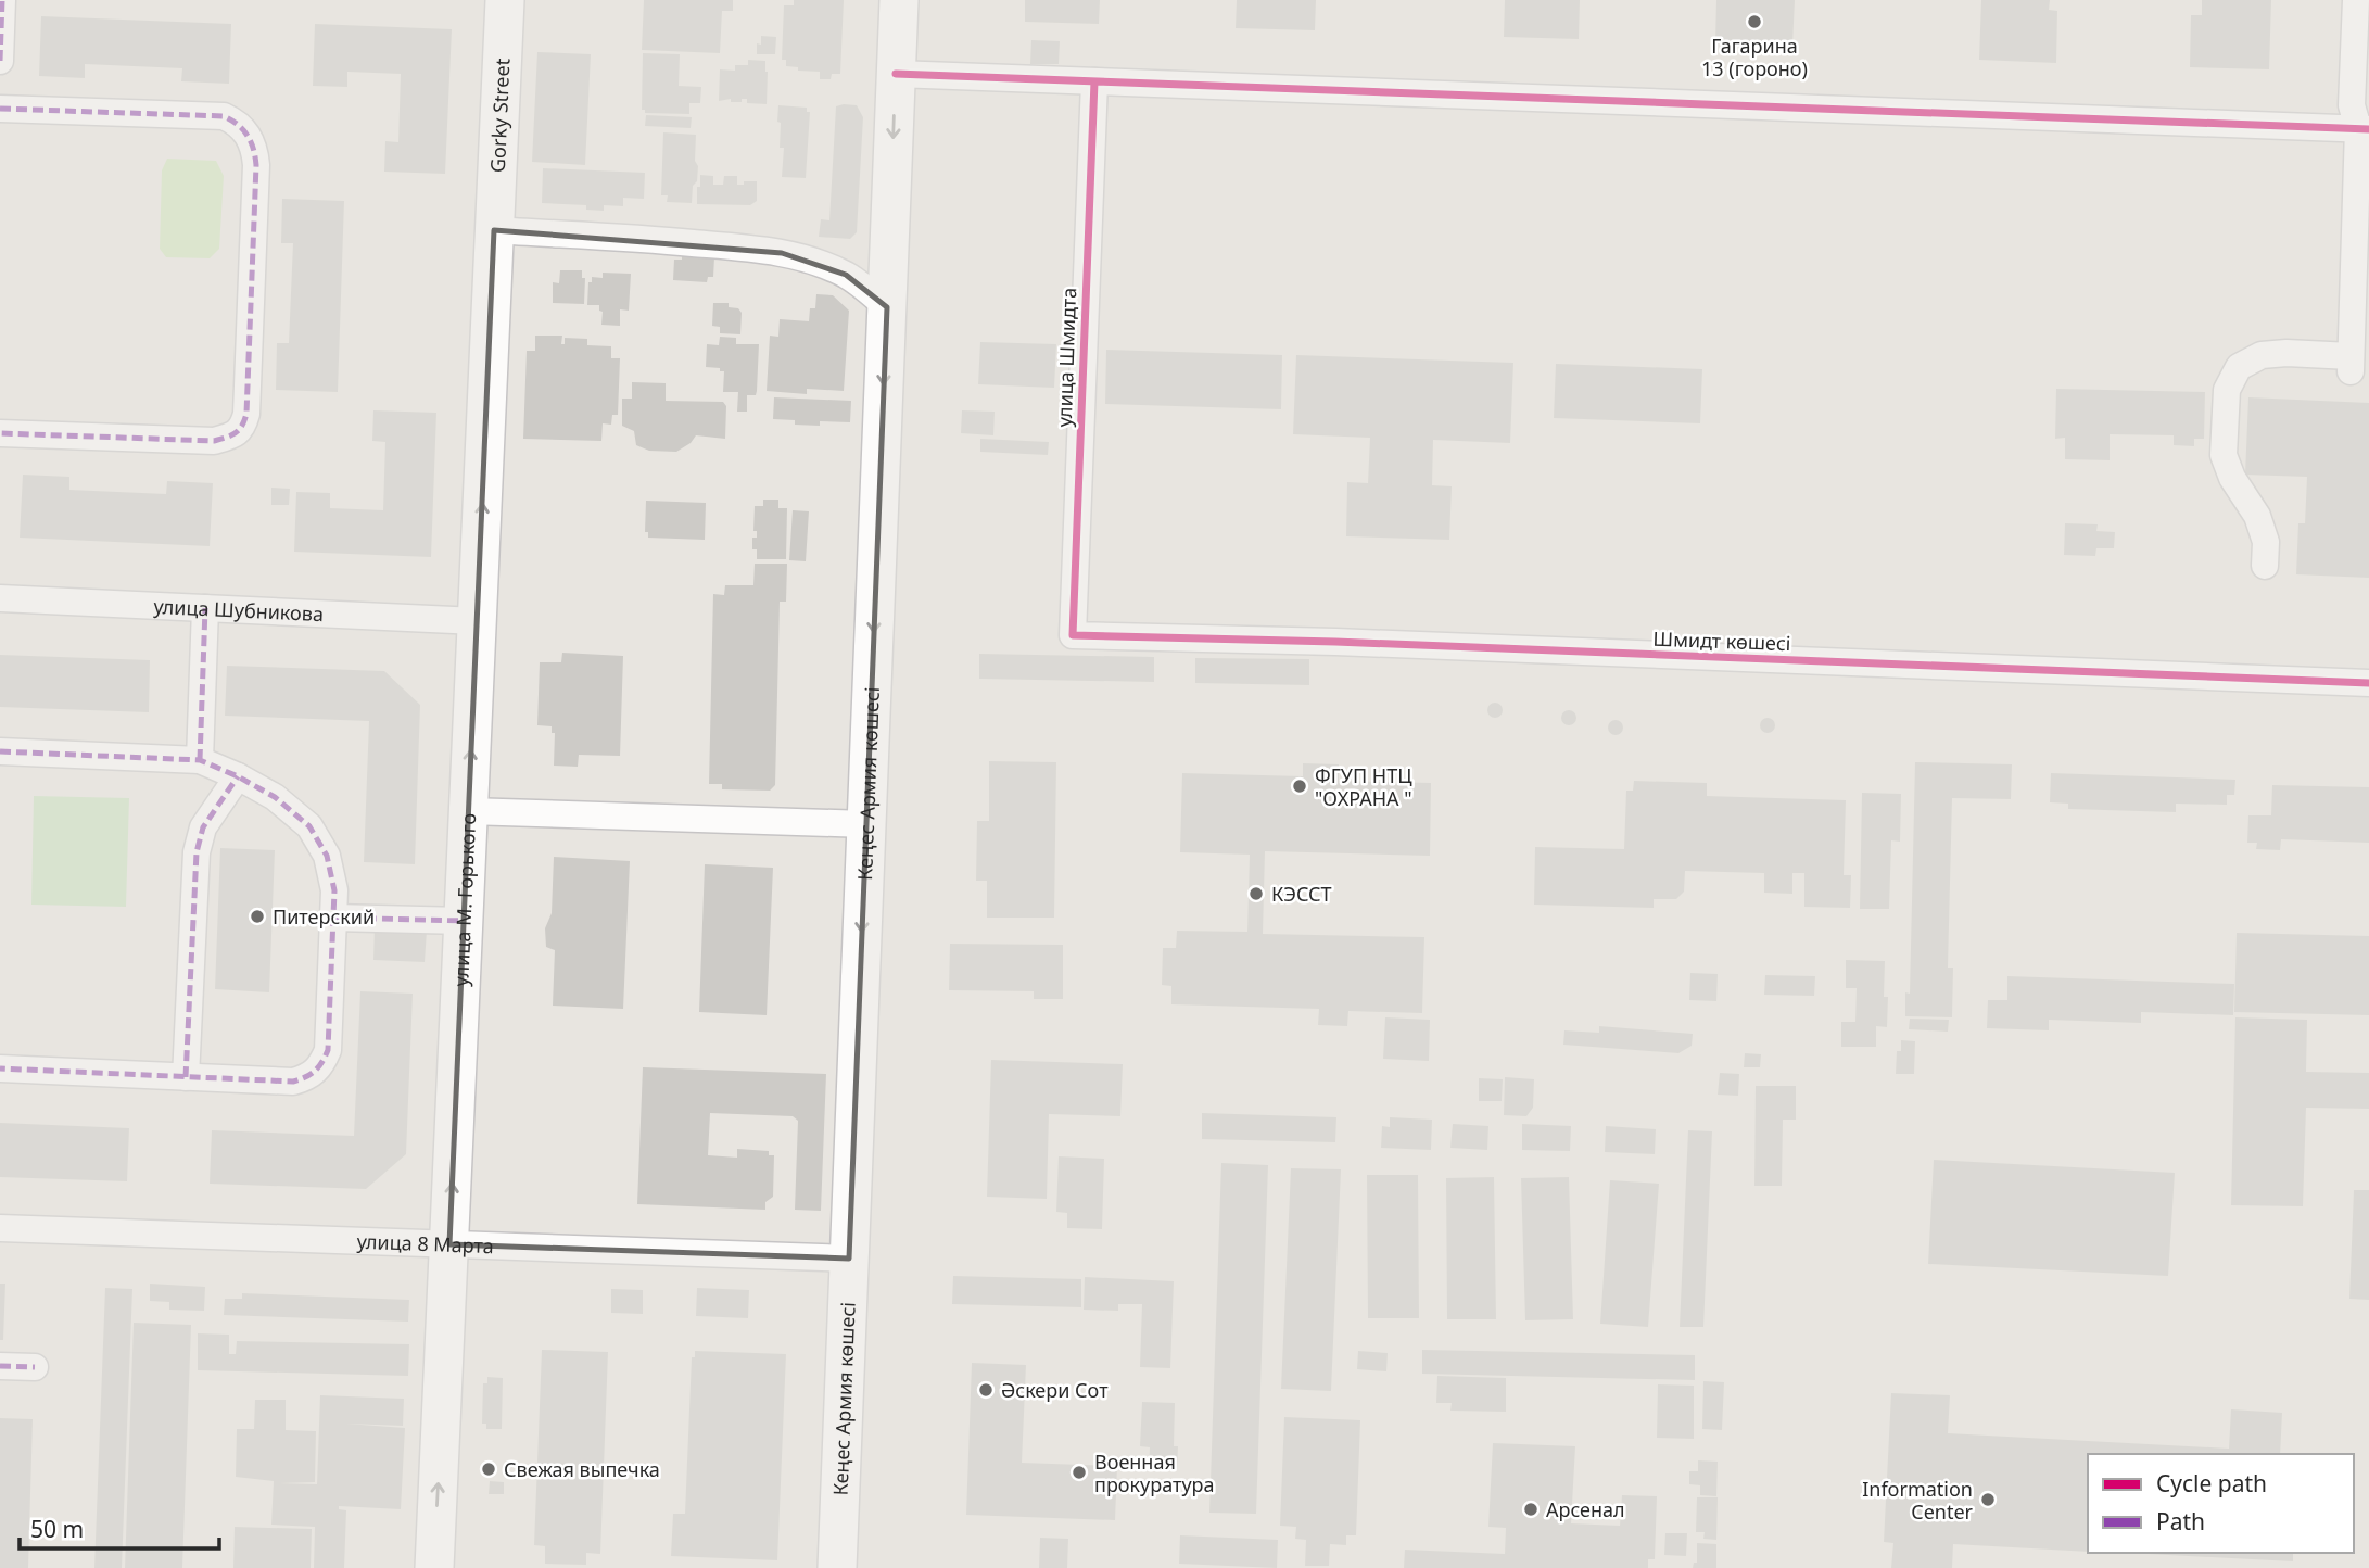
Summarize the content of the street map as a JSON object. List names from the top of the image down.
{
  "streets": {
    "main road": ["Gorky Street", "Кеңес Армия көшесі", "улица М. Горького"],
    "street": [
      "улица Шмидта",
      "улица Шубникова",
      "Шмидт көшесі",
      "улица 8 Марта"
    ]
  },
  "crossings": [
    ["Gorky Street", "улица М. Горького"],
    ["улица Шмидта", "Шмидт көшесі"],
    ["улица Шубникова", "улица М. Горького"],
    ["Кеңес Армия көшесі", "улица 8 Марта"],
    ["улица М. Горького", "улица 8 Марта"]
  ],
  "one_way": ["Кеңес Армия көшесі", "улица М. Горького"],
  "places": [
    "Гагарина 13 (гороно)",
    "ФГУП НТЦ \"ОХРАНА \"",
    "КЭССТ",
    "Питерский",
    "Әскери Сот",
    "Свежая выпечка",
    "Военная прокуратура",
    "Information Center",
    "Арсенал"
  ],
  "legend": ["Cycle path", "Path"],
  "scale_bar": "50 m"
}
